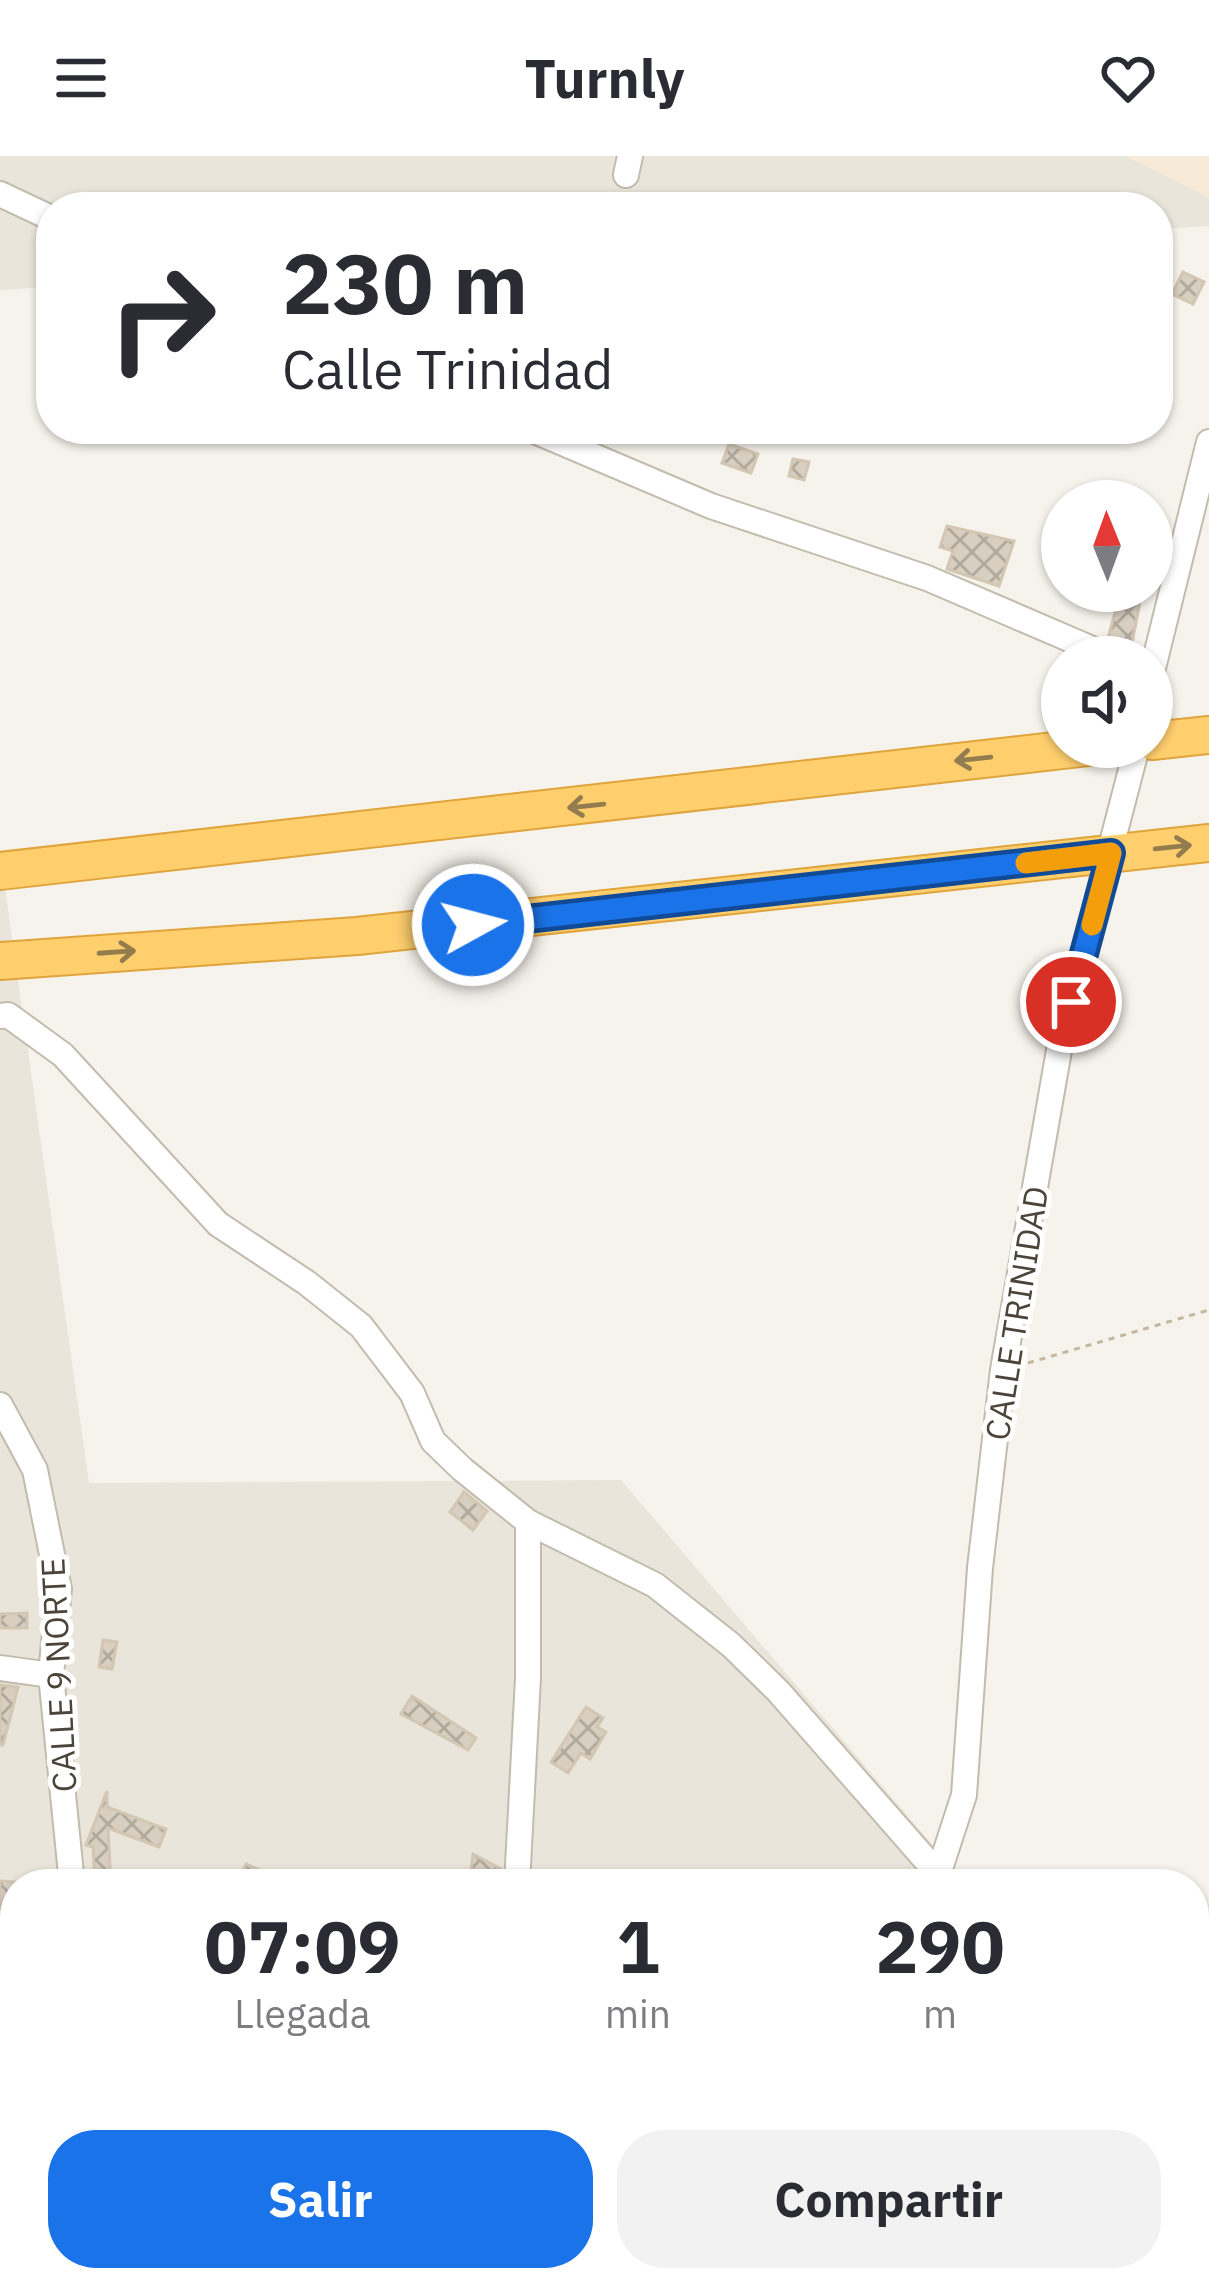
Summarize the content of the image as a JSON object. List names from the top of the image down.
{
  "streets": {
    "street": ["CALLE TRINIDAD", "CALLE 9 NORTE"]
  },
  "north": "top",
  "page": {
    "header": "Turnly",
    "turn": ["230 m", "Calle Trinidad"],
    "eta": [
      "07:09",
      "Llegada",
      "1",
      "min",
      "290",
      "m"
    ],
    "buttons": ["Salir", "Compartir"]
  }
}
